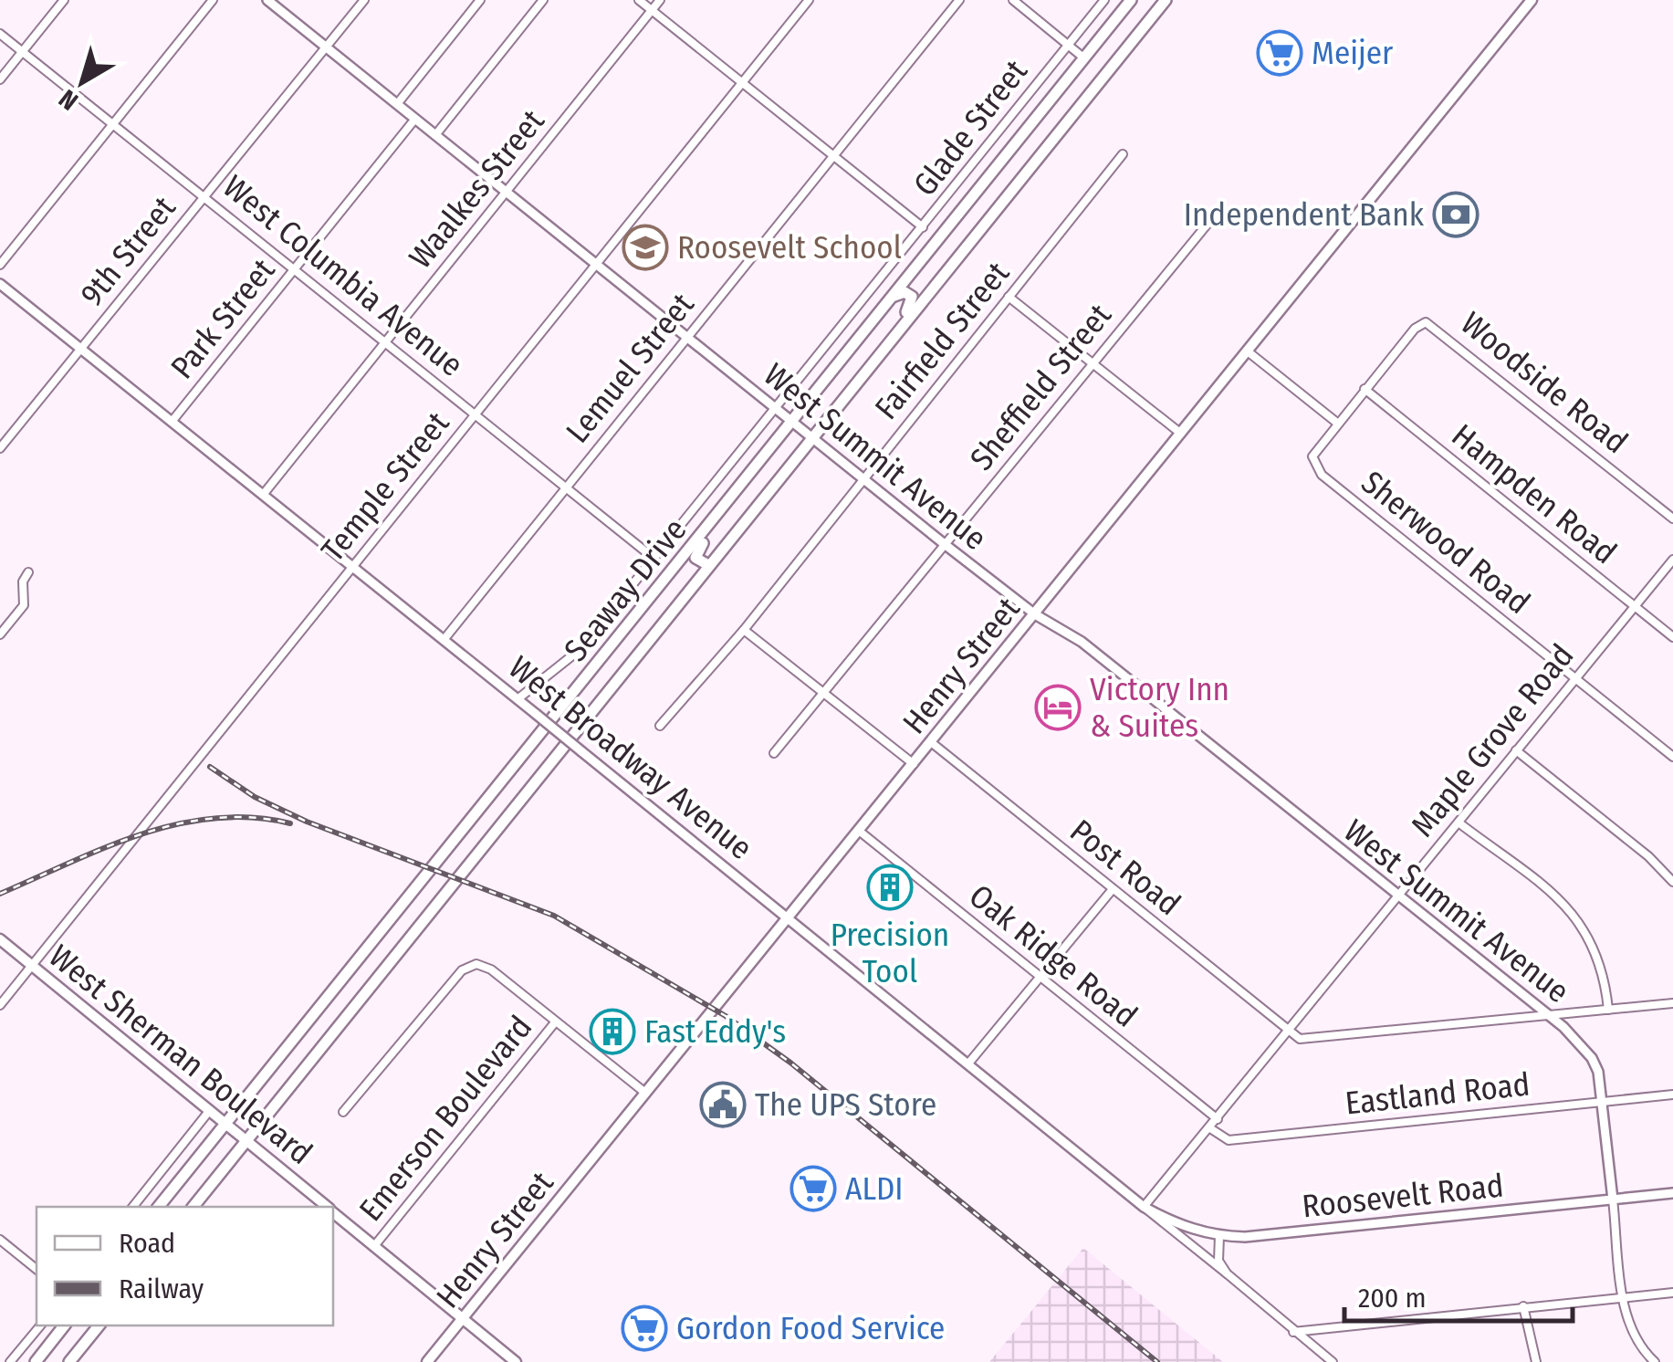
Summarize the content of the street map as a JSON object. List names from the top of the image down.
{
  "streets": {
    "highway": ["Seaway Drive"],
    "main road": ["Henry Street", "West Sherman Boulevard"],
    "street": [
      "Glade Street",
      "Waalkes Street",
      "9th Street",
      "West Columbia Avenue",
      "Park Street",
      "Fairfield Street",
      "Lemuel Street",
      "Woodside Road",
      "Sheffield Street",
      "West Summit Avenue",
      "Temple Street",
      "Hampden Road",
      "Sherwood Road",
      "Maple Grove Road",
      "West Broadway Avenue",
      "Post Road",
      "Oak Ridge Road",
      "Eastland Road",
      "Emerson Boulevard",
      "Roosevelt Road"
    ]
  },
  "crossings": [
    ["Glade Street", "West Columbia Avenue"],
    ["Glade Street", "West Summit Avenue"],
    ["Glade Street", "West Broadway Avenue"],
    ["Waalkes Street", "West Columbia Avenue"],
    ["Waalkes Street", "West Summit Avenue"],
    ["Waalkes Street", "West Broadway Avenue"],
    ["9th Street", "West Columbia Avenue"],
    ["9th Street", "West Summit Avenue"],
    ["9th Street", "West Broadway Avenue"],
    ["West Columbia Avenue", "Park Street"],
    ["West Columbia Avenue", "Lemuel Street"],
    ["West Columbia Avenue", "Temple Street"],
    ["Park Street", "West Summit Avenue"],
    ["Park Street", "West Broadway Avenue"],
    ["Fairfield Street", "West Summit Avenue"],
    ["Lemuel Street", "West Summit Avenue"],
    ["Lemuel Street", "West Broadway Avenue"],
    ["Woodside Road", "Hampden Road"],
    ["Sheffield Street", "West Summit Avenue"],
    ["West Summit Avenue", "Temple Street"],
    ["West Summit Avenue", "Seaway Drive"],
    ["West Summit Avenue", "Henry Street"],
    ["West Summit Avenue", "Maple Grove Road"],
    ["West Summit Avenue", "Eastland Road"],
    ["West Summit Avenue", "Roosevelt Road"],
    ["Temple Street", "West Broadway Avenue"],
    ["Temple Street", "West Sherman Boulevard"],
    ["Hampden Road", "Maple Grove Road"],
    ["Sherwood Road", "Maple Grove Road"],
    ["Seaway Drive", "West Sherman Boulevard"],
    ["Henry Street", "West Broadway Avenue"],
    ["Henry Street", "Post Road"],
    ["Henry Street", "Oak Ridge Road"],
    ["Henry Street", "West Sherman Boulevard"],
    ["Maple Grove Road", "West Broadway Avenue"],
    ["Maple Grove Road", "Post Road"],
    ["Maple Grove Road", "Oak Ridge Road"],
    ["Maple Grove Road", "Eastland Road"],
    ["Maple Grove Road", "Roosevelt Road"],
    ["West Broadway Avenue", "Roosevelt Road"],
    ["West Sherman Boulevard", "Emerson Boulevard"]
  ],
  "places": {
    "supermarket": ["Meijer", "ALDI", "Gordon Food Service"],
    "bank": ["Independent Bank"],
    "school or university": ["Roosevelt School"],
    "hotel": ["Victory Inn & Suites"],
    "building": ["Precision Tool", "Fast Eddy's"],
    "public building": ["The UPS Store"]
  },
  "legend": ["Road", "Railway"],
  "scale_bar": "200 m",
  "north": "bottom left"
}
